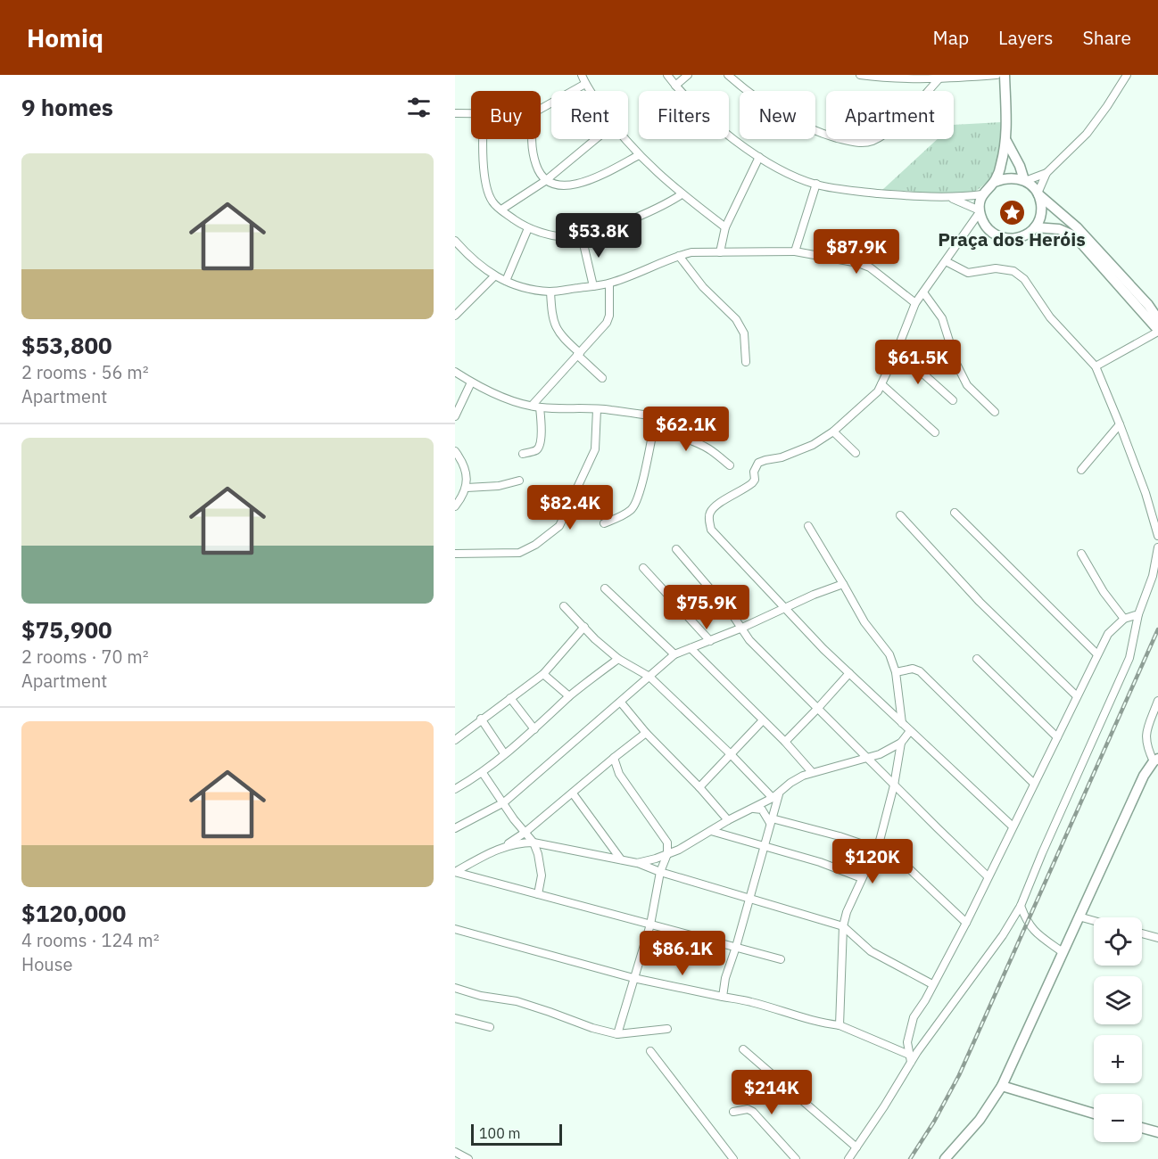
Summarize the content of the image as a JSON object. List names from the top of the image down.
{
  "places": {
    "place": ["Praça dos Heróis"]
  },
  "scale_bar": "100 m",
  "page": {
    "header": "Homiq",
    "nav": ["Map", "Layers", "Share"],
    "heading": "9 homes",
    "chip": [
      "Buy",
      "Rent",
      "Filters",
      "New",
      "Apartment"
    ],
    "list": [
      {
        "name": "$53,800",
        "note": "2 rooms · 56 m² · Apartment"
      },
      {
        "name": "$75,900",
        "note": "2 rooms · 70 m² · Apartment"
      },
      {
        "name": "$120,000",
        "note": "4 rooms · 124 m² · House"
      }
    ],
    "price": [
      "$53.8K",
      "$87.9K",
      "$61.5K",
      "$62.1K",
      "$82.4K",
      "$75.9K",
      "$120K",
      "$86.1K",
      "$214K"
    ],
    "map_buttons": ["+", "−"],
    "scale": "100 m"
  }
}
